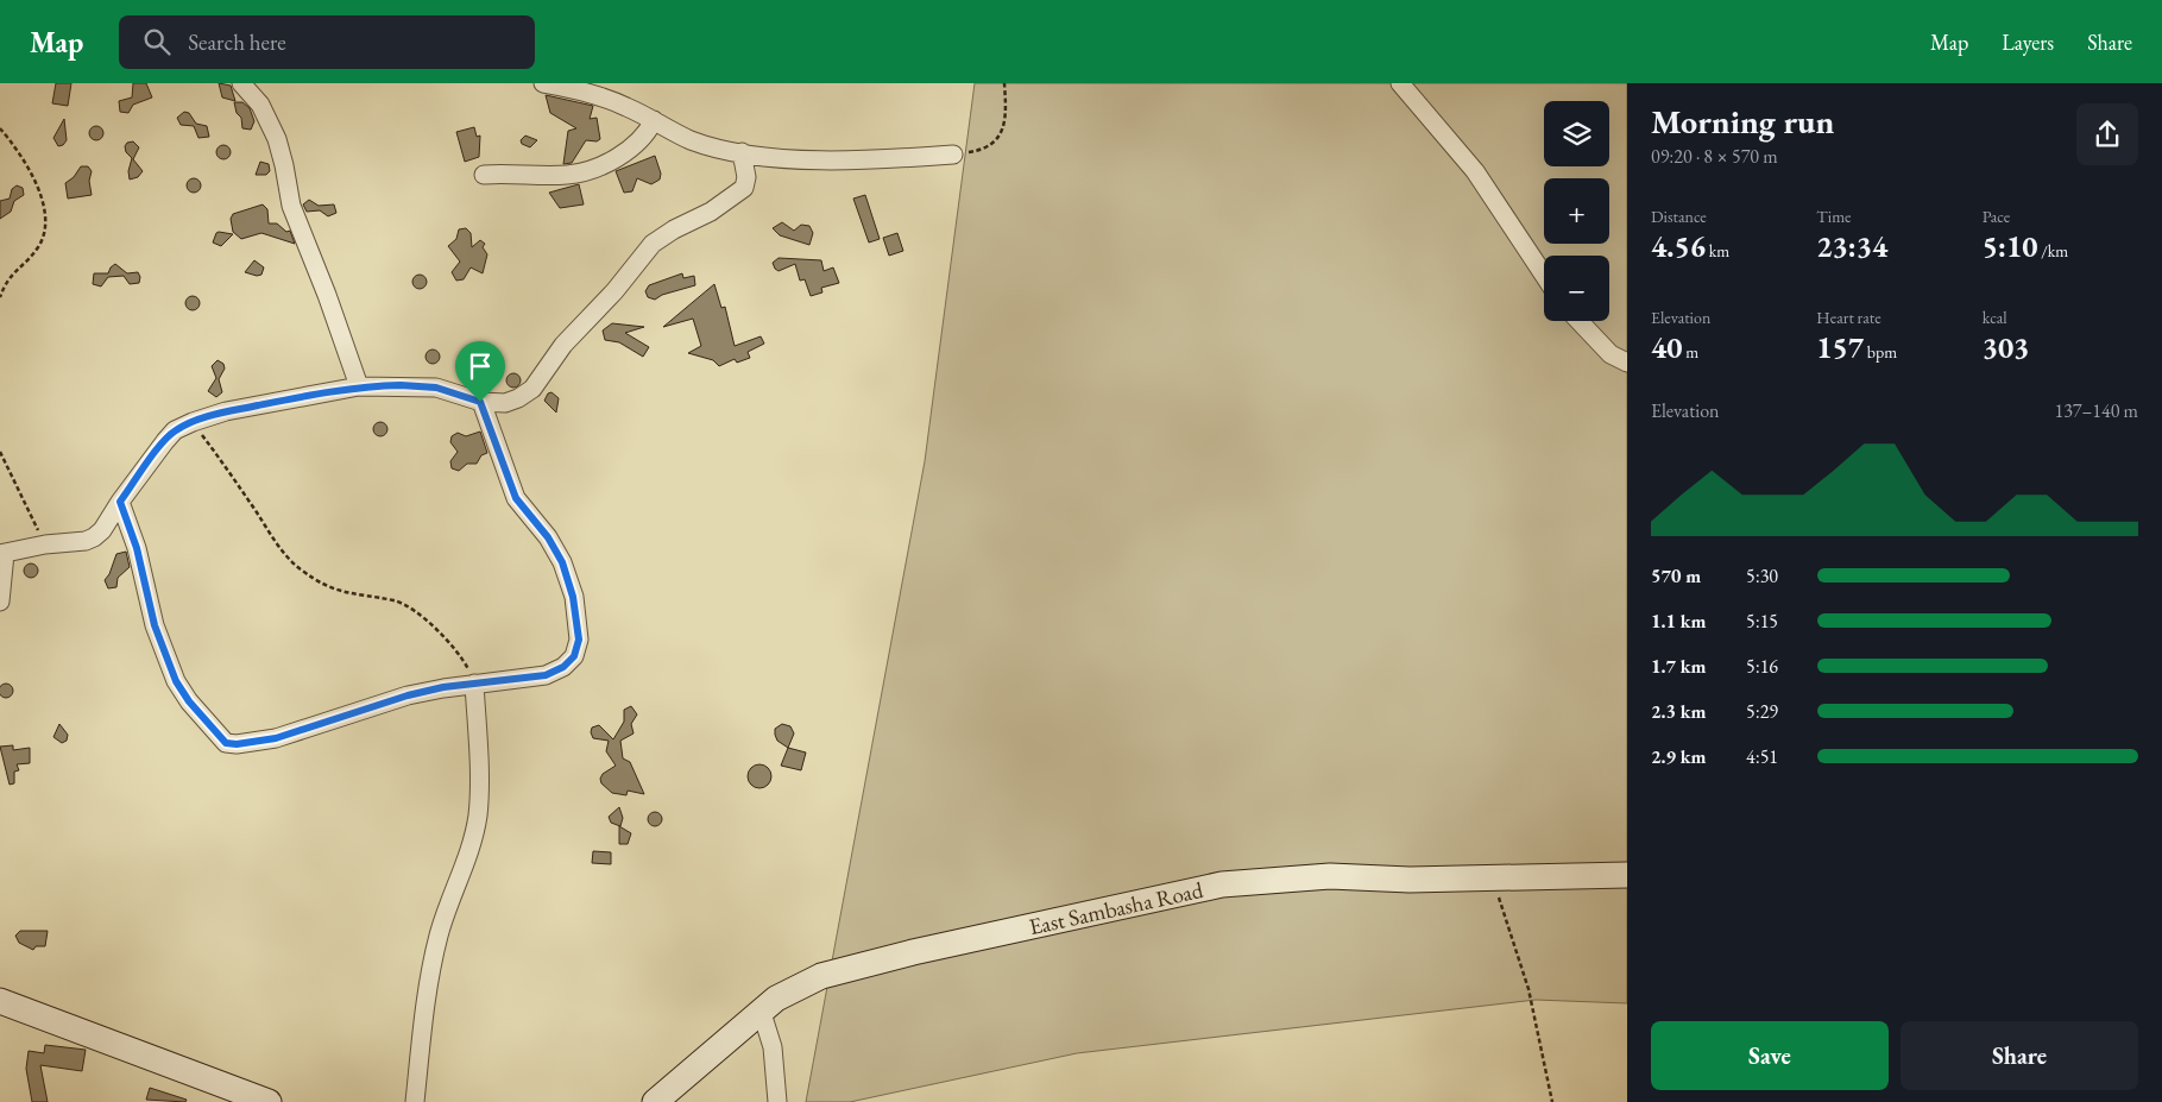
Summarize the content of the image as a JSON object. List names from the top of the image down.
{
  "streets": {
    "street": ["East Sambasha Road"]
  },
  "page": {
    "header": "Map",
    "search": "Search here",
    "nav": ["Map", "Layers", "Share"],
    "heading": ["Morning run", "09:20 · 8 × 570 m"],
    "map_buttons": ["+", "−"],
    "stats": [
      ["Distance", "4.56 km"],
      ["Time", "23:34"],
      ["Pace", "5:10 /km"],
      ["Elevation", "40 m"],
      ["Heart rate", "157 bpm"],
      ["kcal", "303"]
    ],
    "chart": ["Elevation", "137–140 m"],
    "list": [
      {
        "name": "570 m",
        "note": "5:30"
      },
      {
        "name": "1.1 km",
        "note": "5:15"
      },
      {
        "name": "1.7 km",
        "note": "5:16"
      },
      {
        "name": "2.3 km",
        "note": "5:29"
      },
      {
        "name": "2.9 km",
        "note": "4:51"
      }
    ],
    "buttons": ["Save", "Share"]
  }
}
